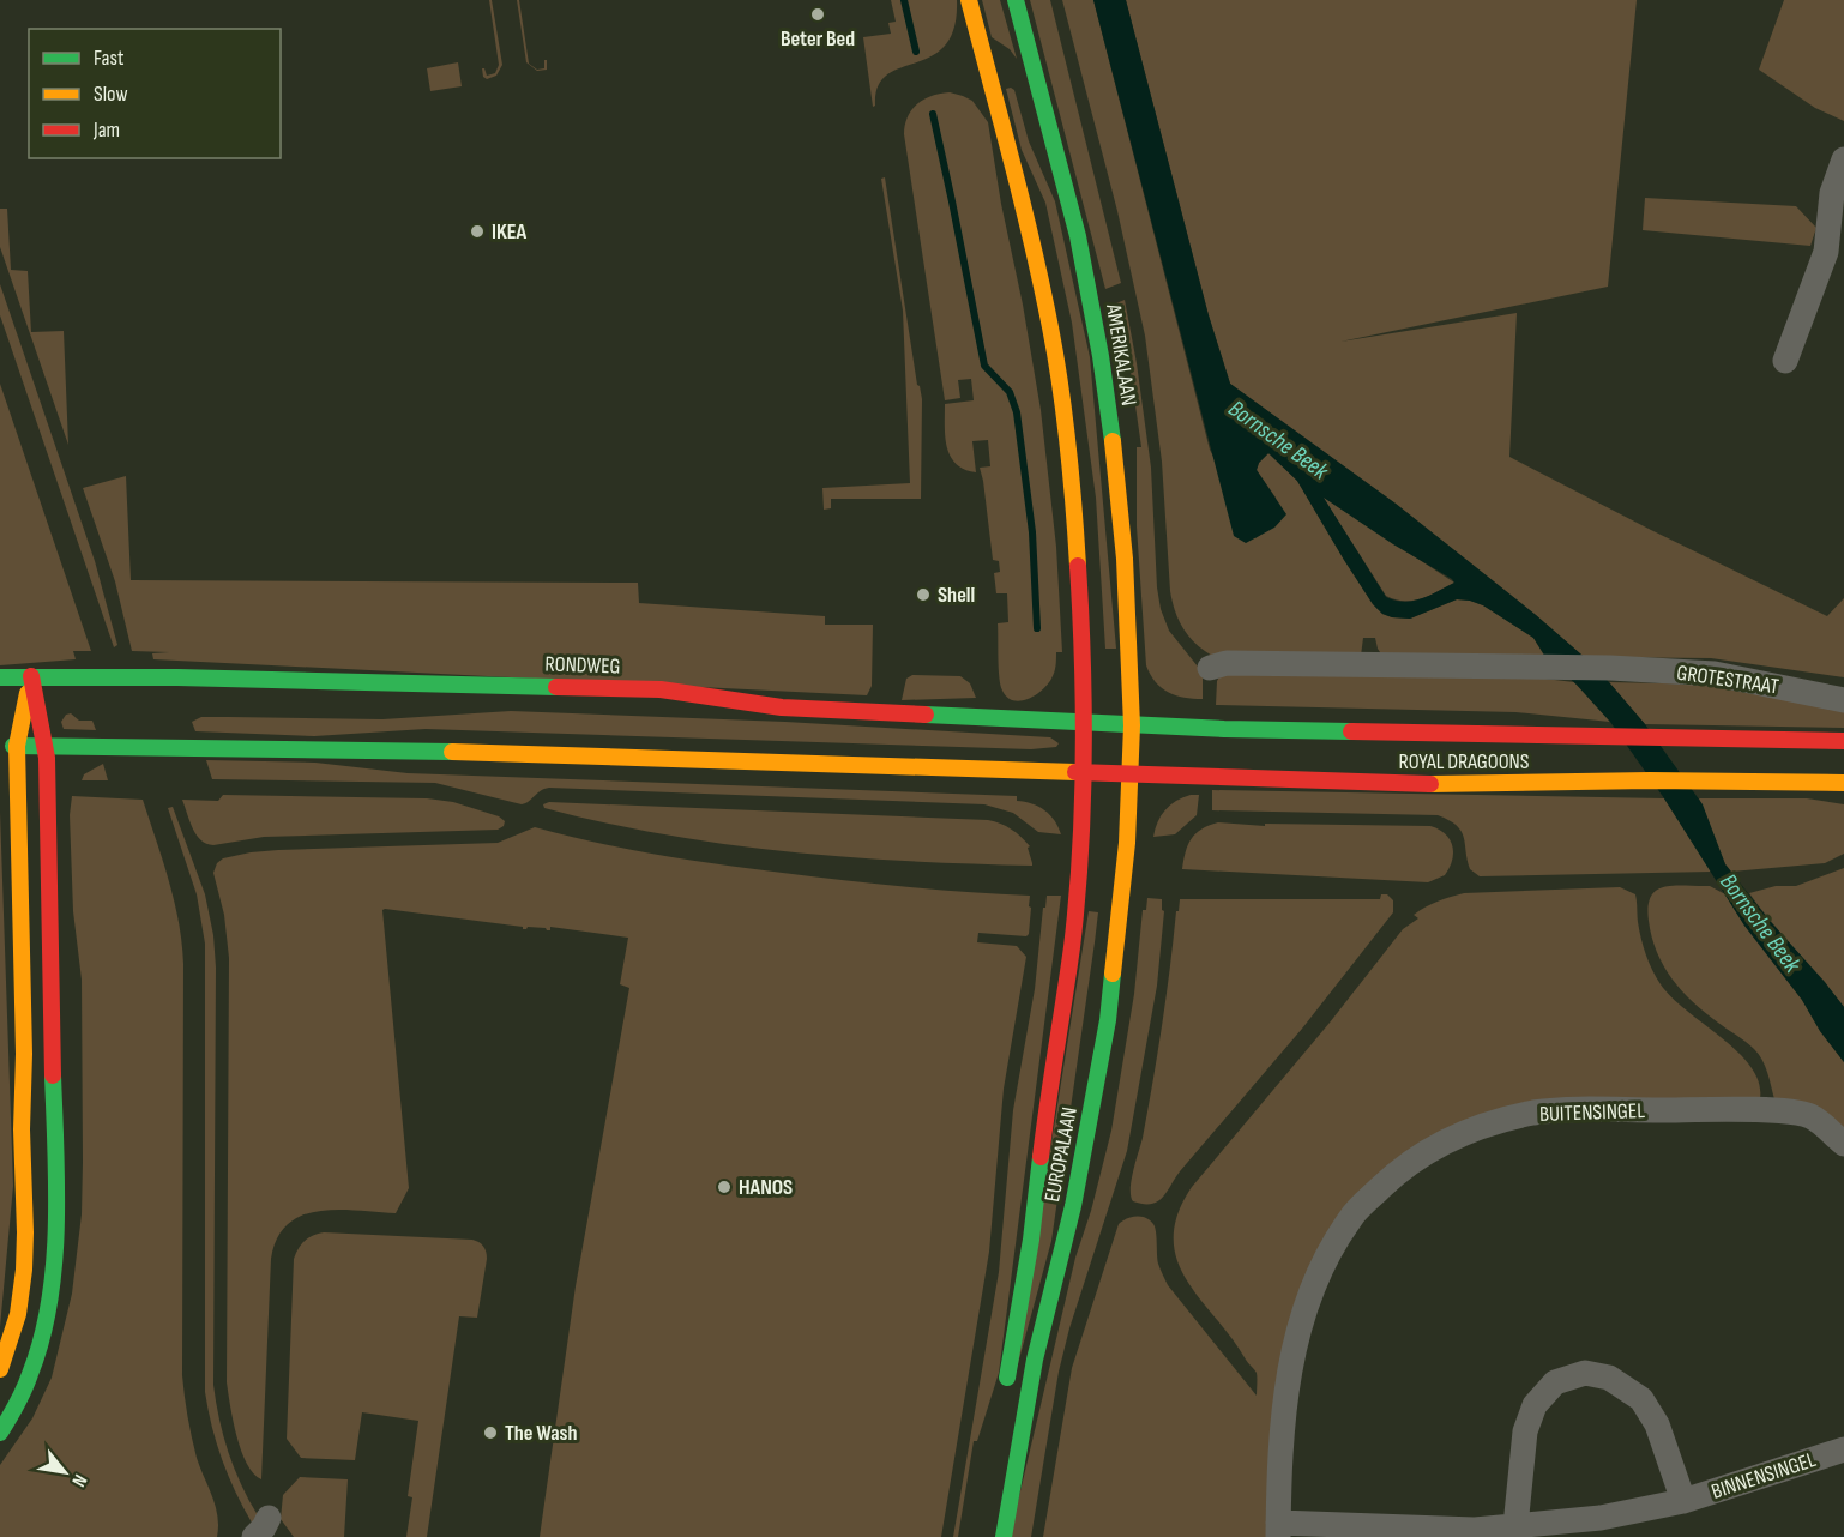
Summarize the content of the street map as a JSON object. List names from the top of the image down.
{
  "streets": {
    "main road": [
      "AMERIKALAAN",
      "RONDWEG",
      "ROYAL DRAGOONS",
      "EUROPALAAN"
    ],
    "street": ["GROTESTRAAT", "BUITENSINGEL", "BINNENSINGEL"]
  },
  "crossings": [
    ["AMERIKALAAN", "RONDWEG"],
    ["AMERIKALAAN", "ROYAL DRAGOONS"],
    ["AMERIKALAAN", "EUROPALAAN"],
    ["RONDWEG", "ROYAL DRAGOONS"],
    ["RONDWEG", "EUROPALAAN"],
    ["ROYAL DRAGOONS", "EUROPALAAN"],
    ["BUITENSINGEL", "BINNENSINGEL"]
  ],
  "water": ["Bornsche Beek"],
  "places": [
    "Beter Bed",
    "IKEA",
    "Shell",
    "HANOS",
    "The Wash"
  ],
  "legend": ["Fast", "Slow", "Jam"],
  "north": "bottom right"
}
